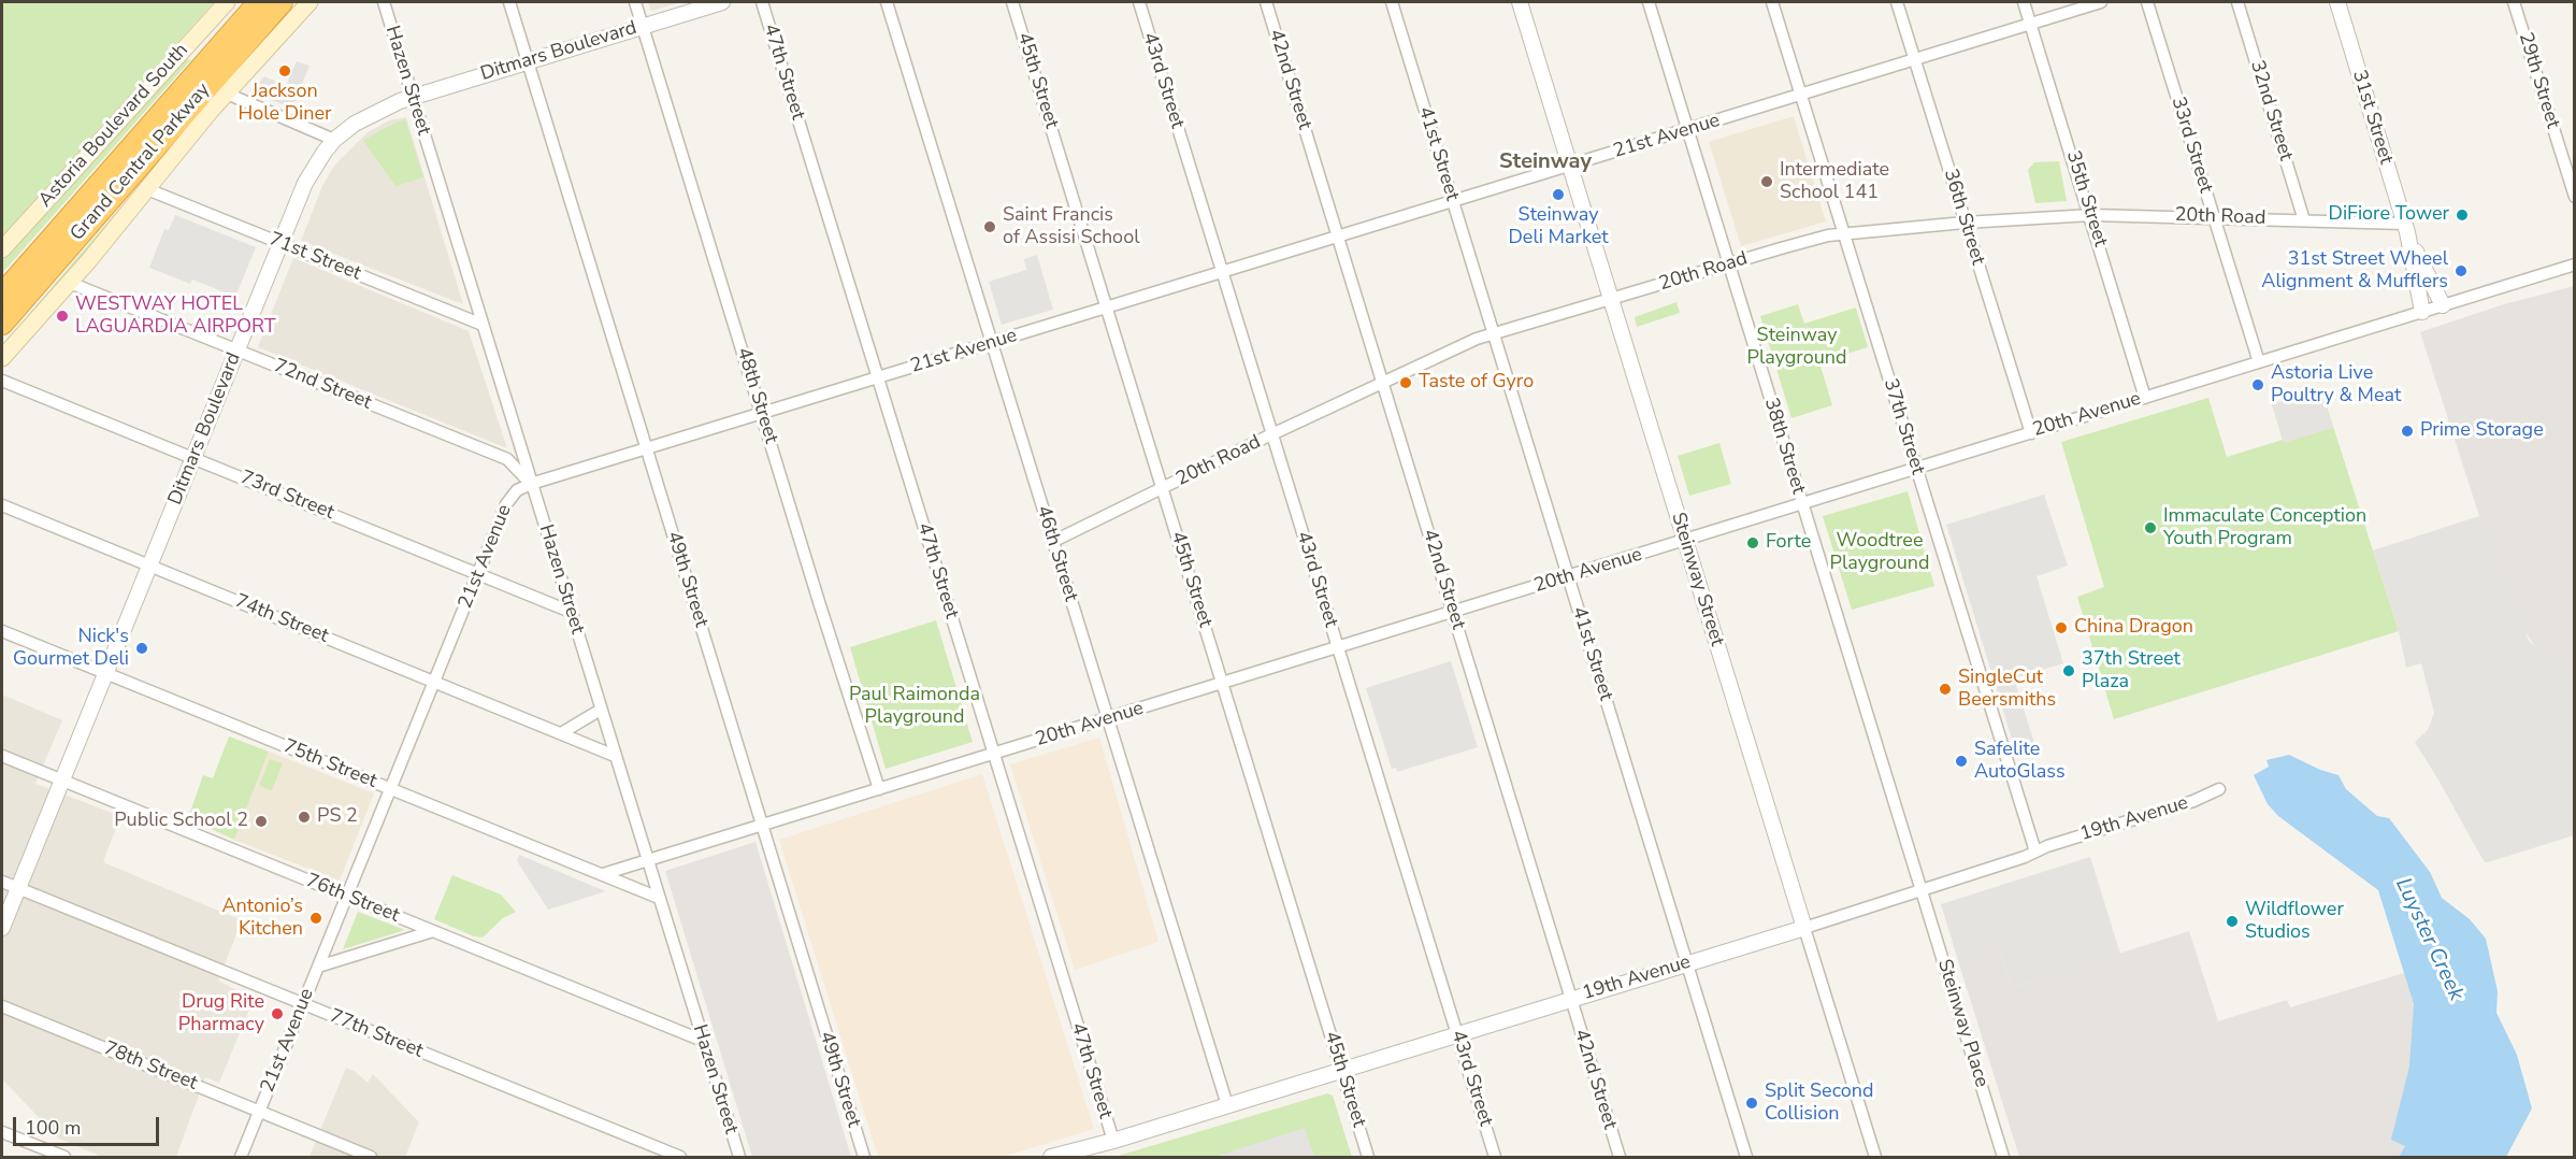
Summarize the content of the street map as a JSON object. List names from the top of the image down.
{
  "streets": {
    "highway": ["Grand Central Parkway"],
    "main road": ["Astoria Boulevard South"],
    "street": [
      "Ditmars Boulevard",
      "47th Street",
      "42nd Street",
      "Hazen Street",
      "45th Street",
      "43rd Street",
      "29th Street",
      "32nd Street",
      "31st Street",
      "21st Avenue",
      "33rd Street",
      "41st Street",
      "35th Street",
      "36th Street",
      "20th Road",
      "71st Street",
      "72nd Street",
      "48th Street",
      "20th Avenue",
      "37th Street",
      "38th Street",
      "73rd Street",
      "46th Street",
      "49th Street",
      "Steinway Street",
      "74th Street",
      "75th Street",
      "19th Avenue",
      "76th Street",
      "Steinway Place",
      "77th Street",
      "78th Street"
    ]
  },
  "crossings": [
    ["Ditmars Boulevard", "Hazen Street"],
    ["Ditmars Boulevard", "71st Street"],
    ["Ditmars Boulevard", "72nd Street"],
    ["Ditmars Boulevard", "48th Street"],
    ["Ditmars Boulevard", "73rd Street"],
    ["Ditmars Boulevard", "49th Street"],
    ["Ditmars Boulevard", "74th Street"],
    ["Ditmars Boulevard", "75th Street"],
    ["Ditmars Boulevard", "76th Street"],
    ["Ditmars Boulevard", "77th Street"],
    ["47th Street", "21st Avenue"],
    ["47th Street", "20th Avenue"],
    ["47th Street", "19th Avenue"],
    ["42nd Street", "21st Avenue"],
    ["42nd Street", "20th Road"],
    ["42nd Street", "20th Avenue"],
    ["42nd Street", "19th Avenue"],
    ["Hazen Street", "21st Avenue"],
    ["Hazen Street", "71st Street"],
    ["Hazen Street", "72nd Street"],
    ["Hazen Street", "20th Avenue"],
    ["Hazen Street", "73rd Street"],
    ["Hazen Street", "74th Street"],
    ["Hazen Street", "75th Street"],
    ["Hazen Street", "76th Street"],
    ["45th Street", "21st Avenue"],
    ["45th Street", "20th Road"],
    ["45th Street", "20th Avenue"],
    ["45th Street", "19th Avenue"],
    ["43rd Street", "21st Avenue"],
    ["43rd Street", "20th Road"],
    ["43rd Street", "20th Avenue"],
    ["43rd Street", "19th Avenue"],
    ["32nd Street", "20th Road"],
    ["31st Street", "20th Road"],
    ["31st Street", "20th Avenue"],
    ["21st Avenue", "41st Street"],
    ["21st Avenue", "35th Street"],
    ["21st Avenue", "36th Street"],
    ["21st Avenue", "72nd Street"],
    ["21st Avenue", "48th Street"],
    ["21st Avenue", "37th Street"],
    ["21st Avenue", "38th Street"],
    ["21st Avenue", "73rd Street"],
    ["21st Avenue", "46th Street"],
    ["21st Avenue", "49th Street"],
    ["21st Avenue", "Steinway Street"],
    ["21st Avenue", "74th Street"],
    ["21st Avenue", "75th Street"],
    ["21st Avenue", "76th Street"],
    ["21st Avenue", "77th Street"],
    ["21st Avenue", "78th Street"],
    ["33rd Street", "20th Road"],
    ["33rd Street", "20th Avenue"],
    ["41st Street", "20th Road"],
    ["41st Street", "20th Avenue"],
    ["41st Street", "19th Avenue"],
    ["35th Street", "20th Road"],
    ["35th Street", "20th Avenue"],
    ["36th Street", "20th Road"],
    ["36th Street", "20th Avenue"],
    ["20th Road", "37th Street"],
    ["20th Road", "38th Street"],
    ["20th Road", "46th Street"],
    ["20th Road", "Steinway Street"],
    ["48th Street", "20th Avenue"],
    ["20th Avenue", "37th Street"],
    ["20th Avenue", "38th Street"],
    ["20th Avenue", "46th Street"],
    ["20th Avenue", "49th Street"],
    ["20th Avenue", "Steinway Street"],
    ["20th Avenue", "75th Street"],
    ["37th Street", "19th Avenue"],
    ["38th Street", "19th Avenue"],
    ["38th Street", "Steinway Place"],
    ["46th Street", "19th Avenue"],
    ["Steinway Street", "19th Avenue"],
    ["19th Avenue", "Steinway Place"]
  ],
  "districts": ["Steinway"],
  "water": ["Luyster Creek"],
  "parks": ["Steinway Playground", "Woodtree Playground", "Paul Raimonda Playground"],
  "places": [
    "Jackson Hole Diner",
    "Intermediate School 141",
    "Steinway Deli Market",
    "DiFiore Tower",
    "Saint Francis of Assisi School",
    "31st Street Wheel Alignment & Mufflers",
    "WESTWAY HOTEL LAGUARDIA AIRPORT",
    "Taste of Gyro",
    "Astoria Live Poultry & Meat",
    "Prime Storage",
    "Immaculate Conception Youth Program",
    "Forte",
    "China Dragon",
    "Nick's Gourmet Deli",
    "37th Street Plaza",
    "SingleCut Beersmiths",
    "Safelite AutoGlass",
    "PS 2",
    "Public School 2",
    "Antonio’s Kitchen",
    "Wildflower Studios",
    "Drug Rite Pharmacy",
    "Split Second Collision"
  ],
  "scale_bar": "100 m"
}
